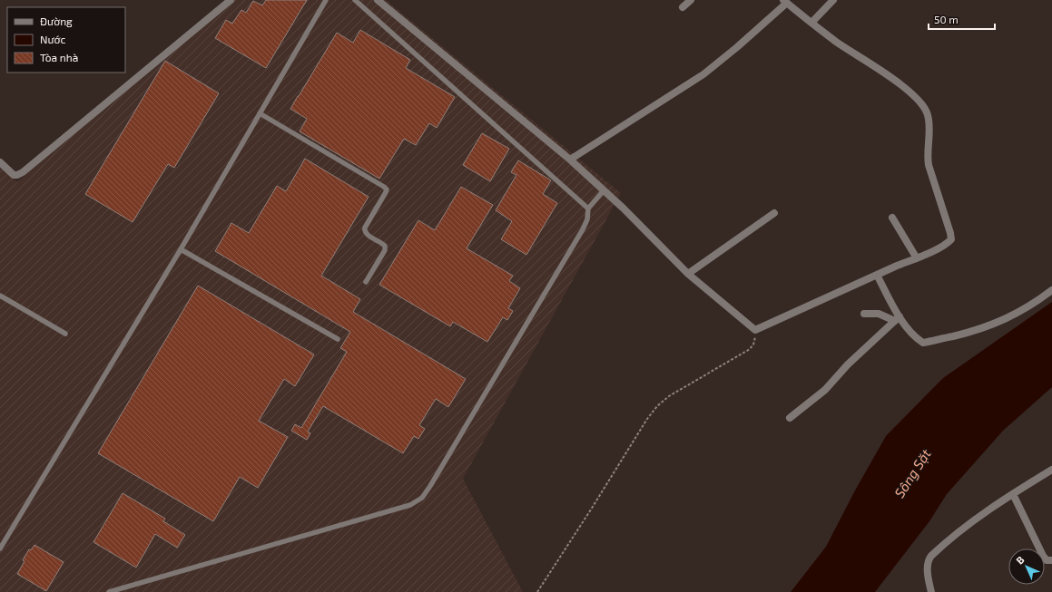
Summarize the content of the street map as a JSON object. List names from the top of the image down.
{
  "water": ["Sông Sặt"],
  "legend": ["Đường", "Nước", "Tòa nhà"],
  "scale_bar": "50 m",
  "north": "top left"
}
